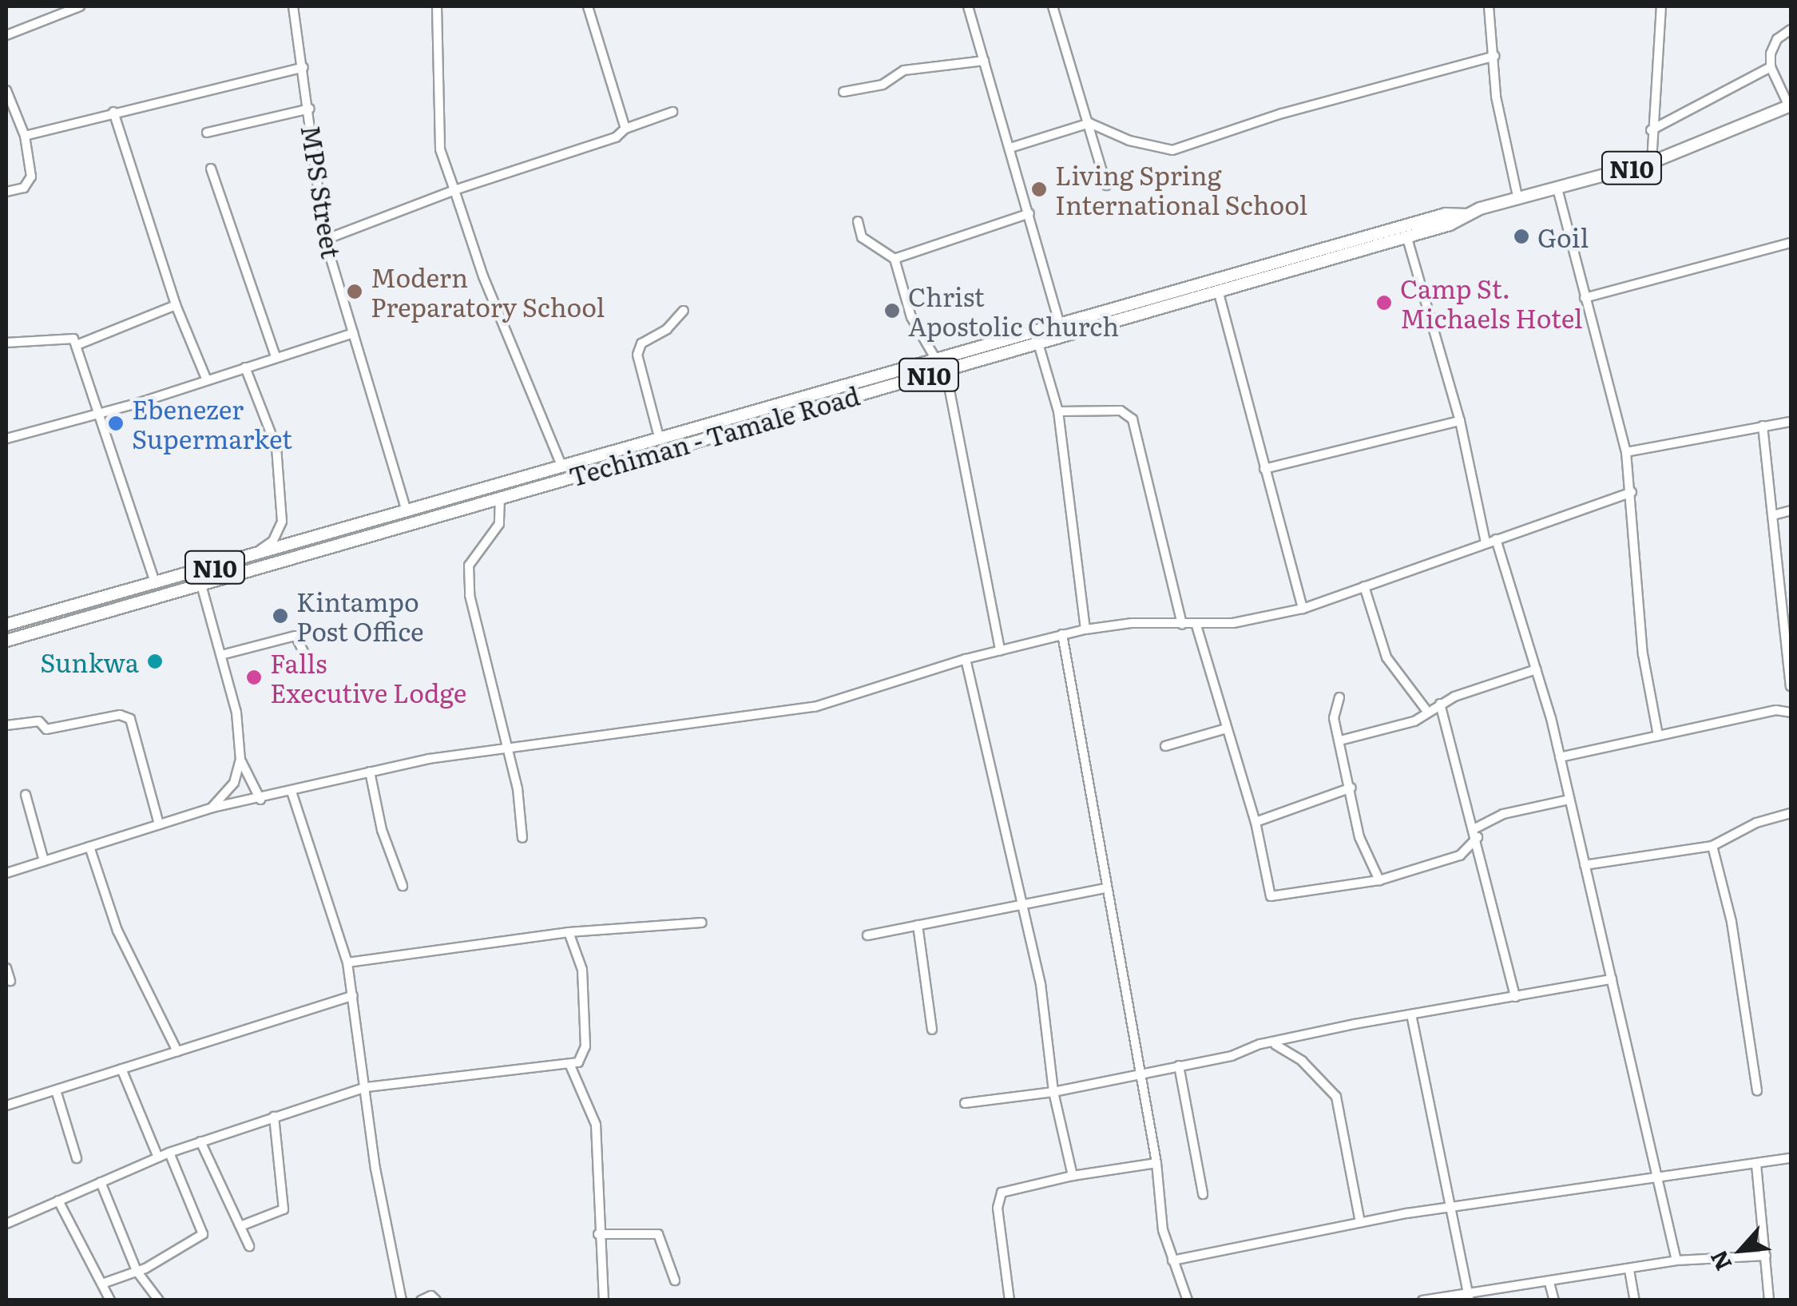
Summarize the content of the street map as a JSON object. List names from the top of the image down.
{
  "streets": {
    "highway": ["N10", "Techiman - Tamale Road"],
    "street": ["MPS Street"]
  },
  "crossings": [
    ["MPS Street", "Techiman - Tamale Road"]
  ],
  "places": [
    "Living Spring International School",
    "Goil",
    "Modern Preparatory School",
    "Camp St. Michaels Hotel",
    "Christ Apostolic Church",
    "Ebenezer Supermarket",
    "Kintampo Post Office",
    "Sunkwa",
    "Falls Executive Lodge"
  ],
  "north": "bottom left"
}
